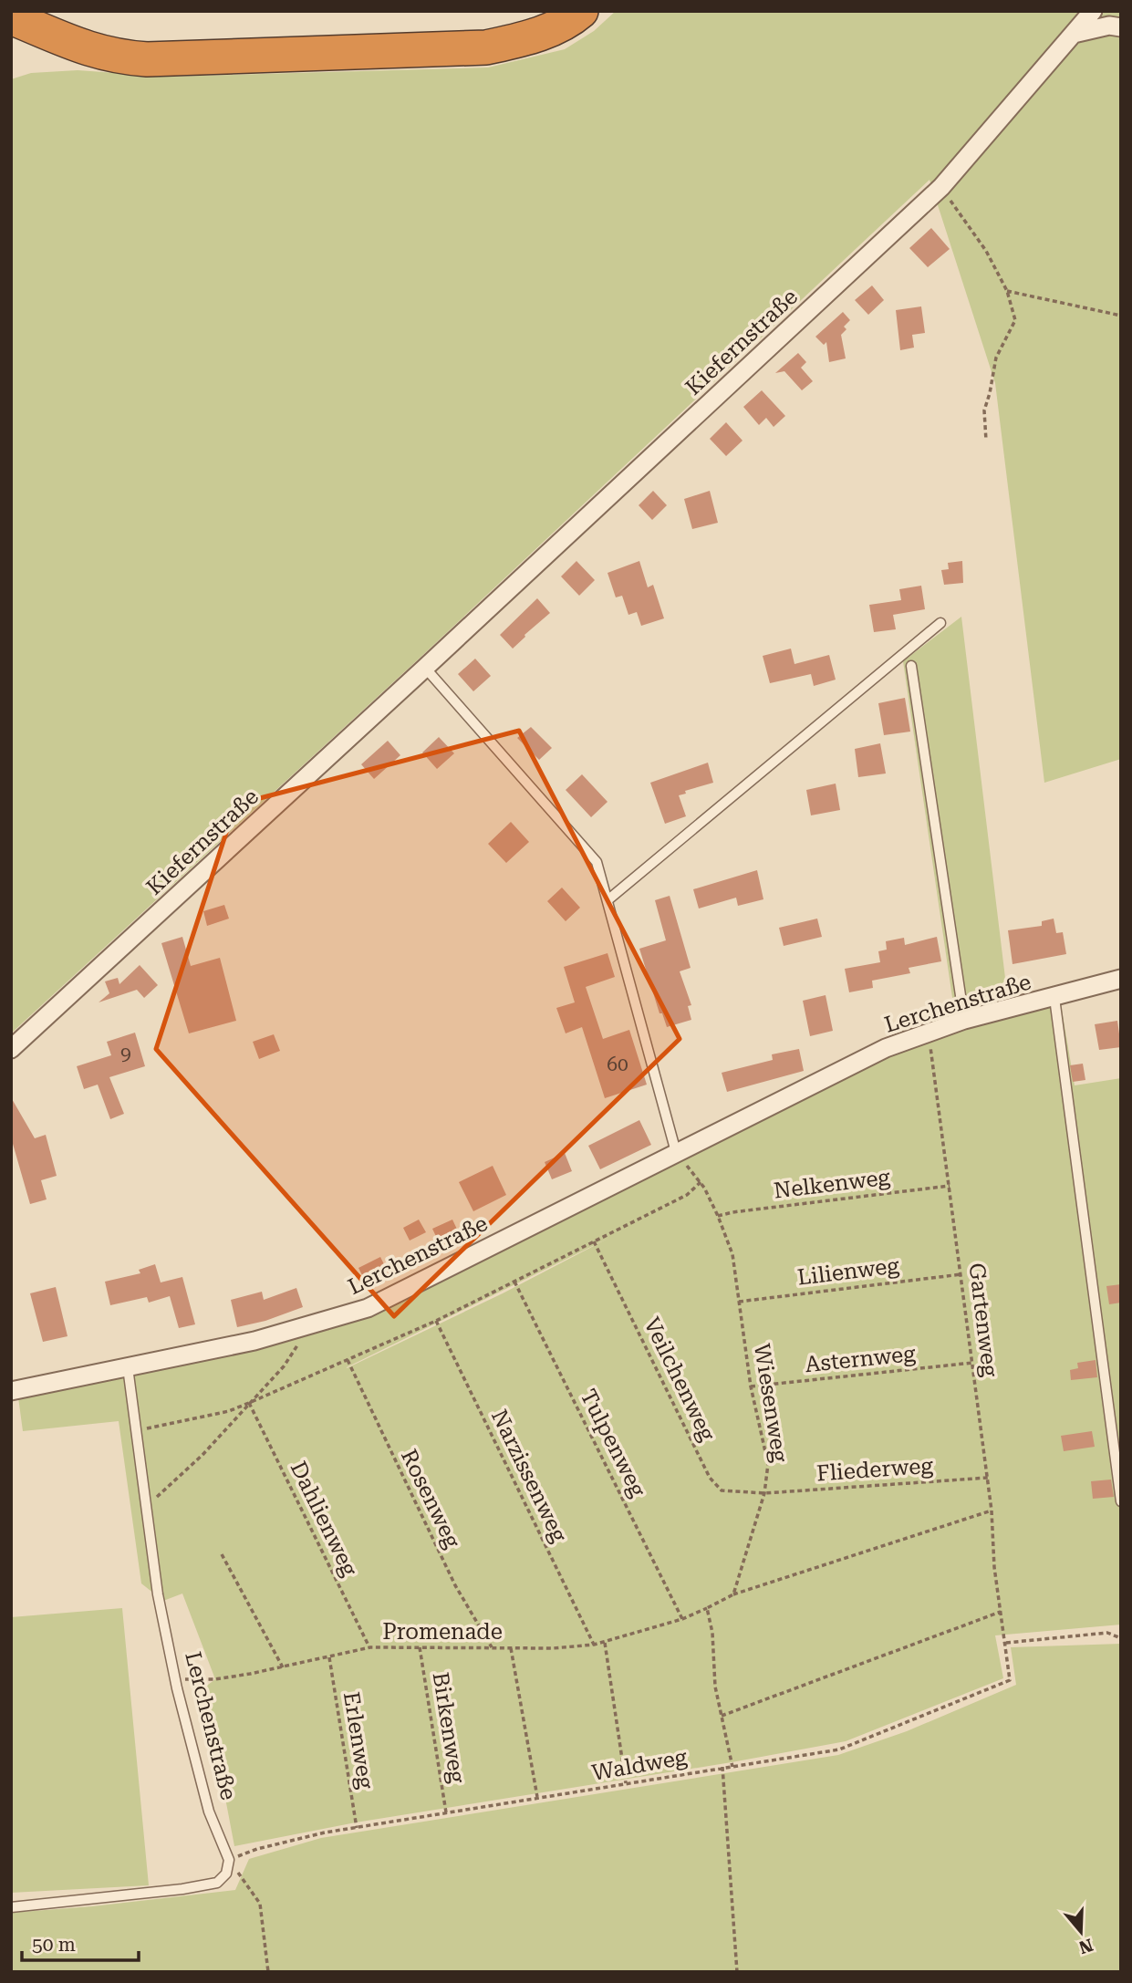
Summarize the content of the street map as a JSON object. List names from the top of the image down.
{
  "streets": {
    "street": ["Kiefernstraße", "Lerchenstraße"],
    "path": [
      "Nelkenweg",
      "Lilienweg",
      "Gartenweg",
      "Asternweg",
      "Veilchenweg",
      "Wiesenweg",
      "Tulpenweg",
      "Fliederweg",
      "Narzissenweg",
      "Rosenweg",
      "Dahlienweg",
      "Promenade",
      "Birkenweg",
      "Erlenweg",
      "Waldweg"
    ]
  },
  "crossings": [
    ["Lerchenstraße", "Gartenweg"],
    ["Lerchenstraße", "Wiesenweg"],
    ["Lerchenstraße", "Promenade"],
    ["Lerchenstraße", "Waldweg"],
    ["Nelkenweg", "Gartenweg"],
    ["Nelkenweg", "Wiesenweg"],
    ["Lilienweg", "Gartenweg"],
    ["Lilienweg", "Wiesenweg"],
    ["Gartenweg", "Asternweg"],
    ["Gartenweg", "Fliederweg"],
    ["Gartenweg", "Waldweg"],
    ["Asternweg", "Wiesenweg"],
    ["Veilchenweg", "Wiesenweg"],
    ["Veilchenweg", "Fliederweg"],
    ["Wiesenweg", "Fliederweg"],
    ["Tulpenweg", "Promenade"],
    ["Narzissenweg", "Promenade"],
    ["Rosenweg", "Promenade"],
    ["Dahlienweg", "Promenade"],
    ["Promenade", "Birkenweg"],
    ["Promenade", "Erlenweg"],
    ["Birkenweg", "Waldweg"],
    ["Erlenweg", "Waldweg"]
  ],
  "house_numbers": ["9", "60"],
  "scale_bar": "50 m",
  "north": "bottom"
}
